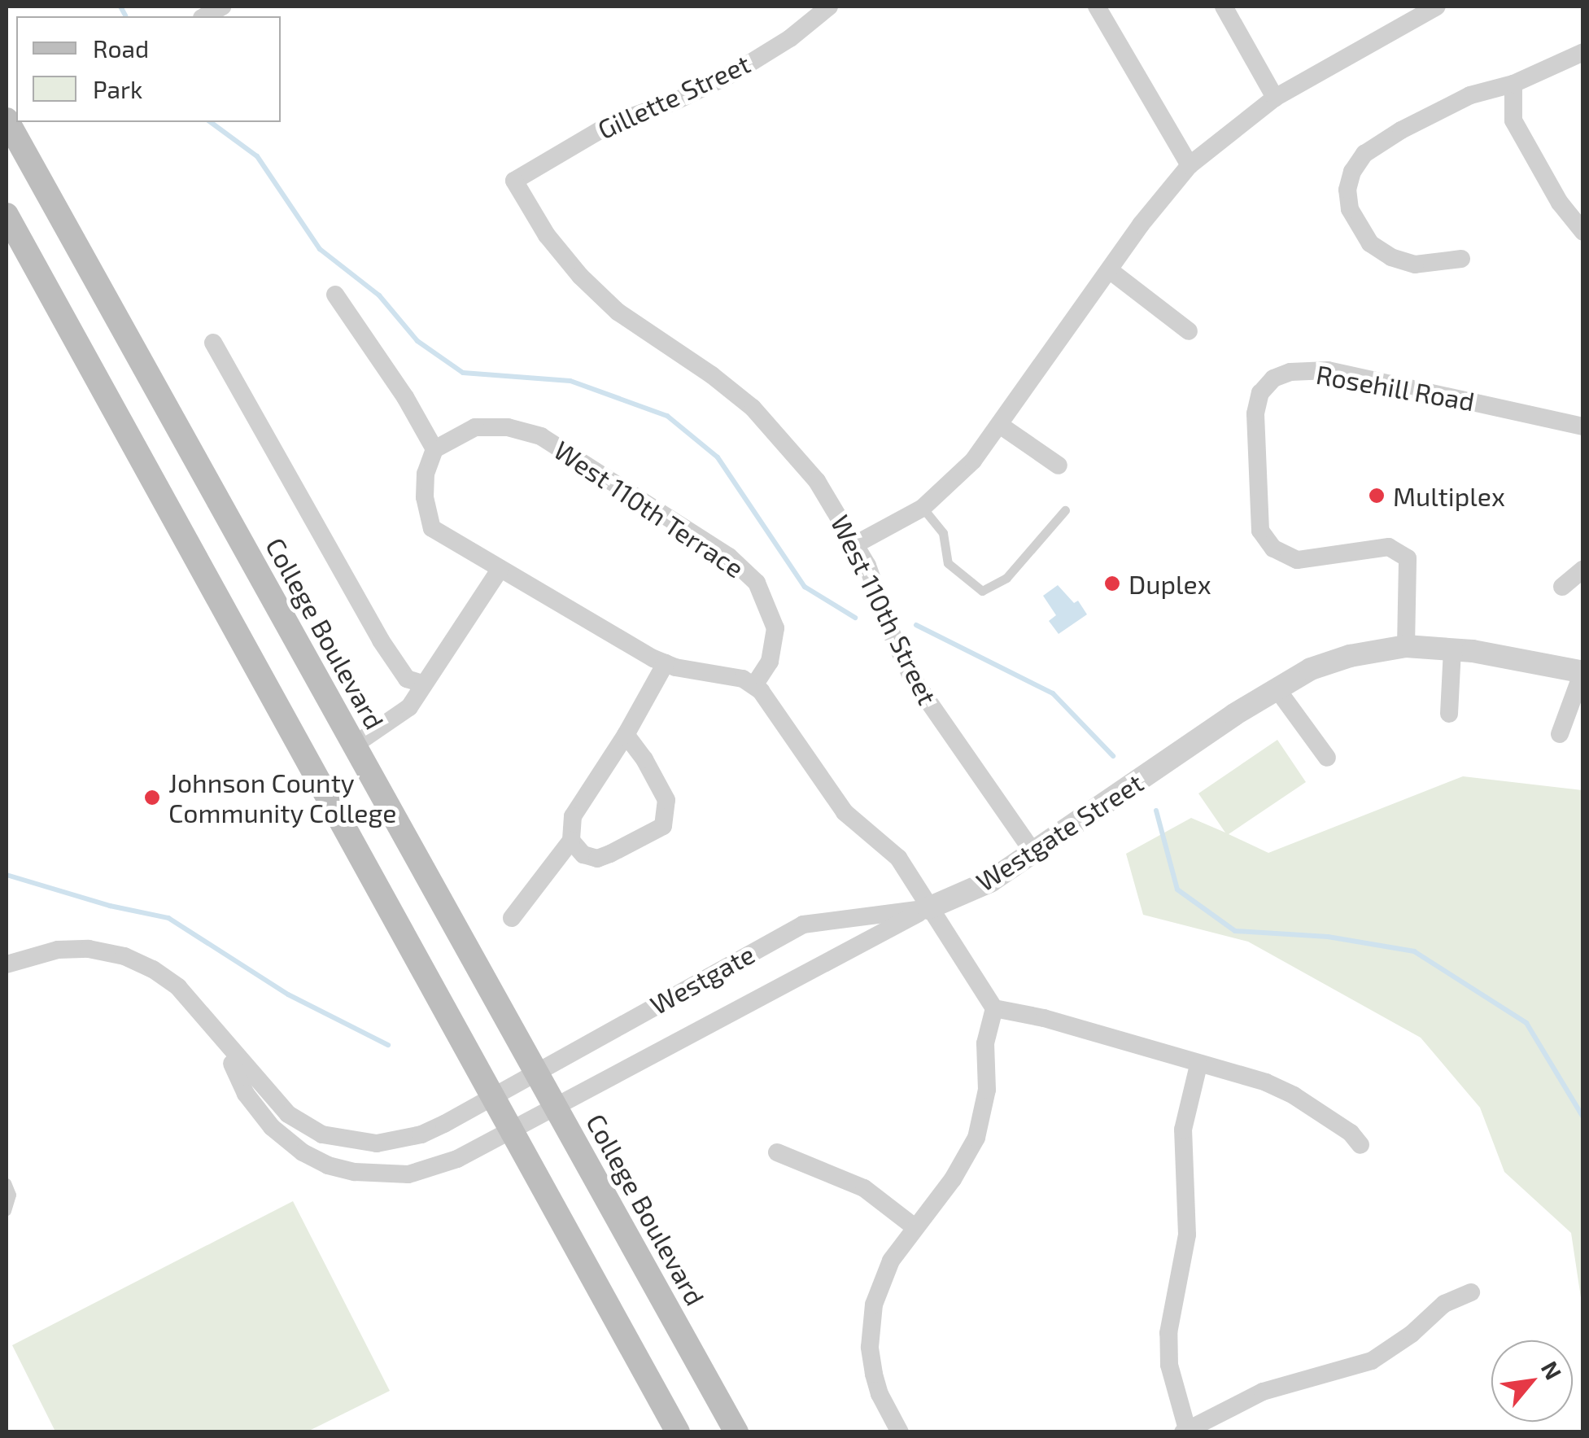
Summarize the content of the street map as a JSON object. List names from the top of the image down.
{
  "streets": {
    "main road": ["College Boulevard"],
    "street": [
      "Gillette Street",
      "Rosehill Road",
      "West 110th Terrace",
      "West 110th Street",
      "Westgate Street",
      "Westgate"
    ]
  },
  "crossings": [
    ["Gillette Street", "West 110th Street"],
    ["Rosehill Road", "Westgate Street"],
    ["West 110th Street", "Westgate Street"],
    ["College Boulevard", "Westgate Street"],
    ["College Boulevard", "Westgate"],
    ["Westgate Street", "Westgate"]
  ],
  "places": ["Multiplex", "Duplex", "Johnson County Community College"],
  "legend": ["Road", "Park"],
  "north": "top right"
}
